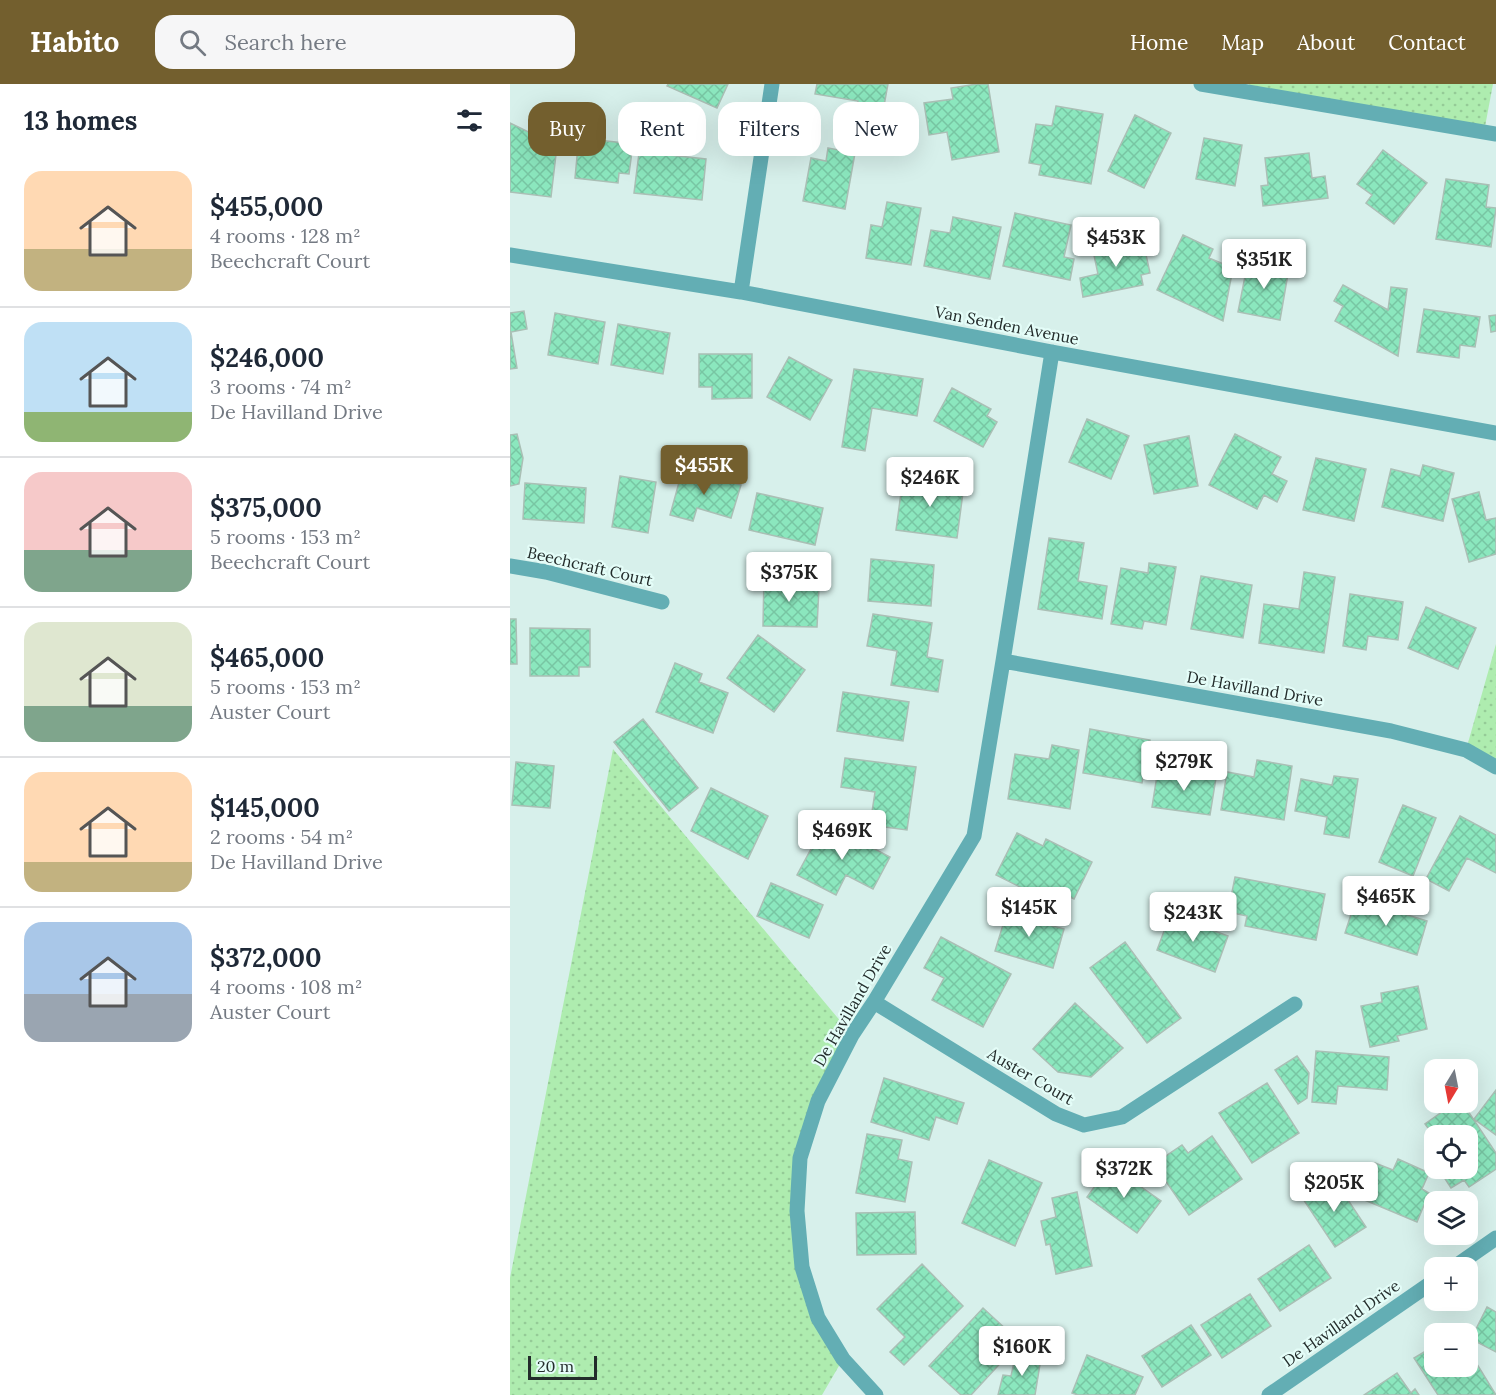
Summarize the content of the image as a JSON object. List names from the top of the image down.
{
  "streets": {
    "street": [
      "Van Senden Avenue",
      "Beechcraft Court",
      "De Havilland Drive",
      "Auster Court"
    ]
  },
  "crossings": [
    ["Van Senden Avenue", "De Havilland Drive"],
    ["De Havilland Drive", "Auster Court"]
  ],
  "scale_bar": "20 m",
  "north": "bottom",
  "page": {
    "header": "Habito",
    "search": "Search here",
    "nav": [
      "Home",
      "Map",
      "About",
      "Contact"
    ],
    "heading": "13 homes",
    "chip": [
      "Buy",
      "Rent",
      "Filters",
      "New"
    ],
    "list": [
      {
        "name": "$455,000",
        "note": "4 rooms · 128 m² · Beechcraft Court"
      },
      {
        "name": "$246,000",
        "note": "3 rooms · 74 m² · De Havilland Drive"
      },
      {
        "name": "$375,000",
        "note": "5 rooms · 153 m² · Beechcraft Court"
      },
      {
        "name": "$465,000",
        "note": "5 rooms · 153 m² · Auster Court"
      },
      {
        "name": "$145,000",
        "note": "2 rooms · 54 m² · De Havilland Drive"
      },
      {
        "name": "$372,000",
        "note": "4 rooms · 108 m² · Auster Court"
      }
    ],
    "price": [
      "$453K",
      "$351K",
      "$455K",
      "$246K",
      "$375K",
      "$279K",
      "$469K",
      "$465K",
      "$145K",
      "$243K",
      "$372K",
      "$205K",
      "$160K"
    ],
    "map_buttons": ["+", "−"],
    "scale": "20 m"
  }
}
